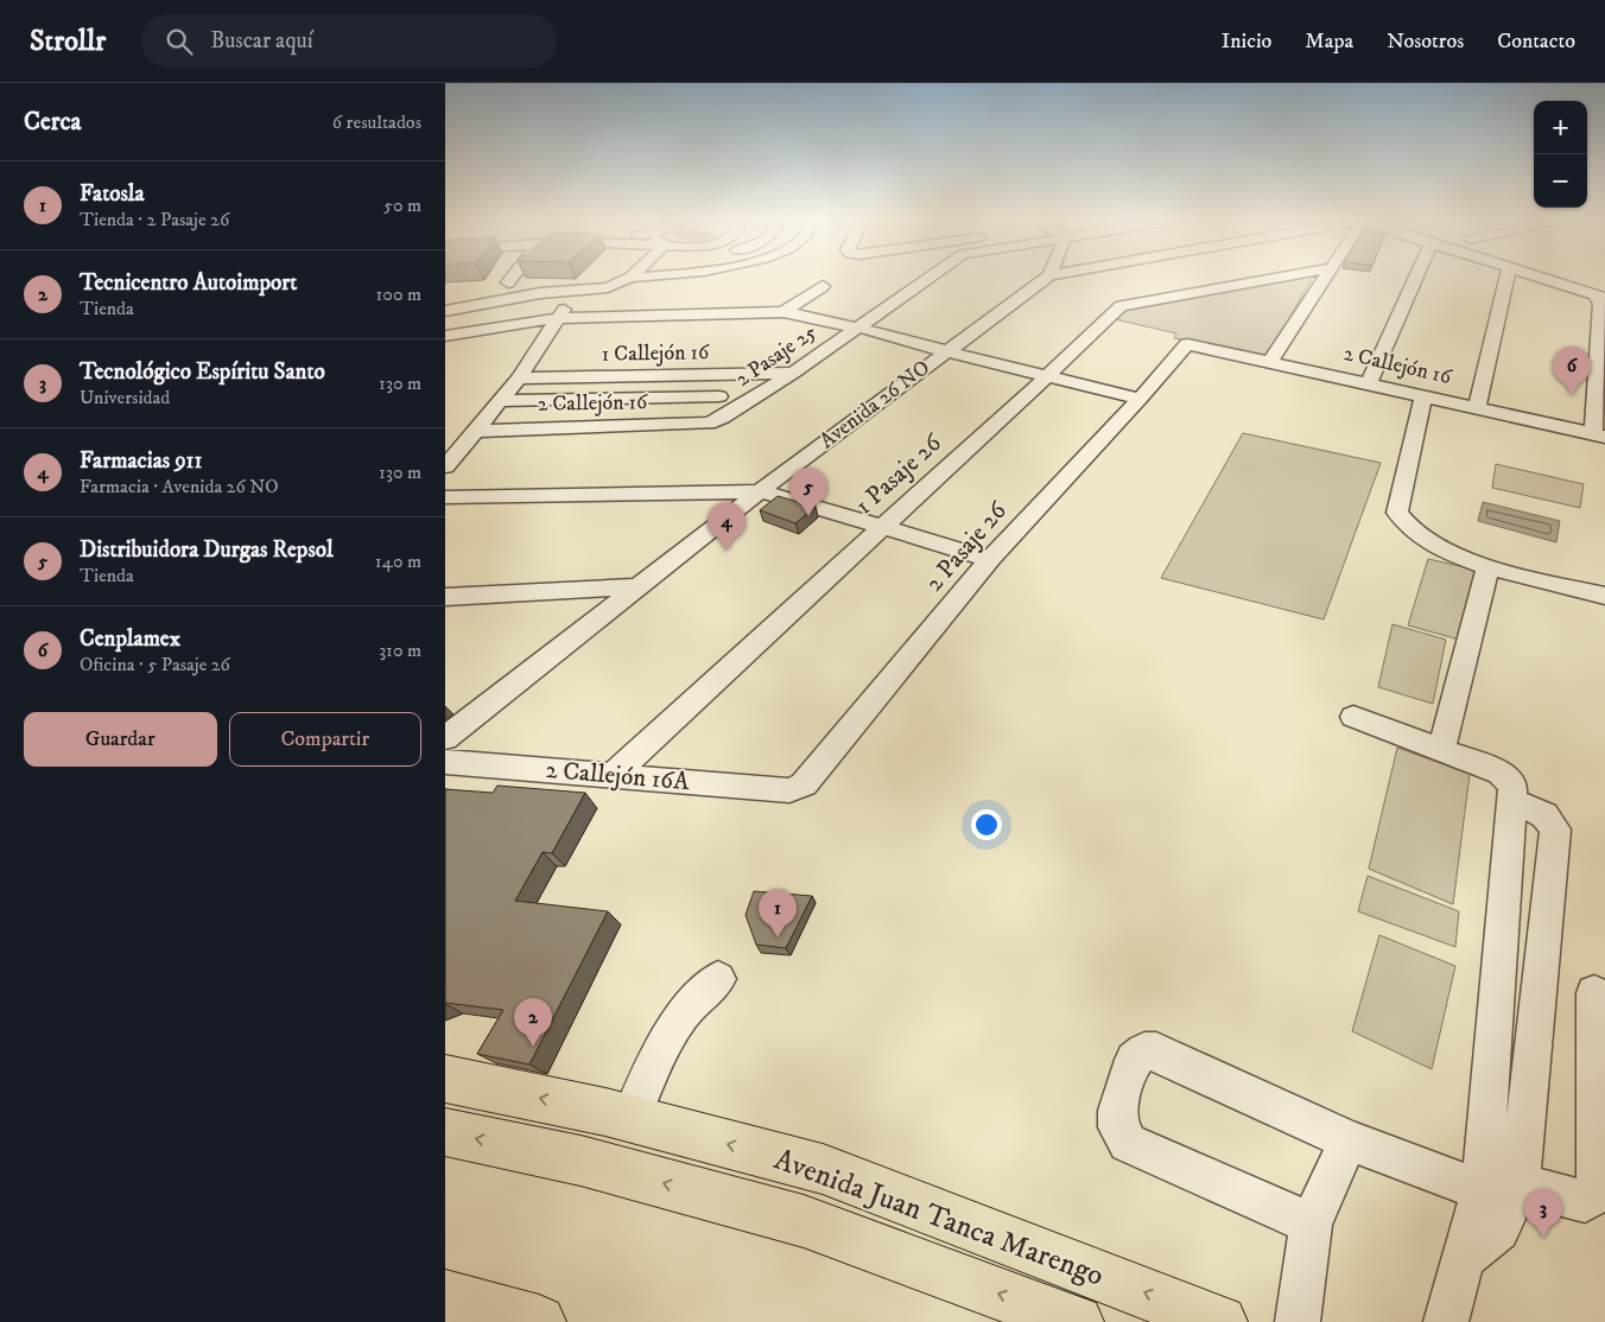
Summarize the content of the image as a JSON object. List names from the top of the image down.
{
  "streets": {
    "main road": ["Avenida Juan Tanca Marengo"],
    "street": [
      "1 Callejón 16",
      "2 Pasaje 25",
      "2 Callejón 16",
      "Avenida 26 NO",
      "1 Pasaje 26",
      "2 Pasaje 26",
      "2 Callejón 16A"
    ]
  },
  "crossings": [
    ["1 Callejón 16", "2 Pasaje 25"],
    ["2 Pasaje 25", "2 Callejón 16"],
    ["2 Callejón 16", "2 Pasaje 26"],
    ["1 Pasaje 26", "2 Callejón 16A"],
    ["2 Pasaje 26", "2 Callejón 16A"]
  ],
  "one_way": ["Avenida Juan Tanca Marengo"],
  "page": {
    "header": "Strollr",
    "search": "Buscar aquí",
    "nav": [
      "Inicio",
      "Mapa",
      "Nosotros",
      "Contacto"
    ],
    "heading": ["Cerca", "6 resultados"],
    "map_buttons": ["+", "−"],
    "list": [
      {
        "mark": "1",
        "name": "Fatosla",
        "note": "Tienda · 2 Pasaje 26",
        "value": "50 m"
      },
      {
        "mark": "2",
        "name": "Tecnicentro Autoimport",
        "note": "Tienda",
        "value": "100 m"
      },
      {
        "mark": "3",
        "name": "Tecnológico Espíritu Santo",
        "note": "Universidad",
        "value": "130 m"
      },
      {
        "mark": "4",
        "name": "Farmacias 911",
        "note": "Farmacia · Avenida 26 NO",
        "value": "130 m"
      },
      {
        "mark": "5",
        "name": "Distribuidora Durgas Repsol",
        "note": "Tienda",
        "value": "140 m"
      },
      {
        "mark": "6",
        "name": "Cenplamex",
        "note": "Oficina · 5 Pasaje 26",
        "value": "310 m"
      }
    ],
    "pins": [
      "6",
      "5",
      "4",
      "1",
      "2",
      "3"
    ],
    "buttons": ["Guardar", "Compartir"]
  }
}
